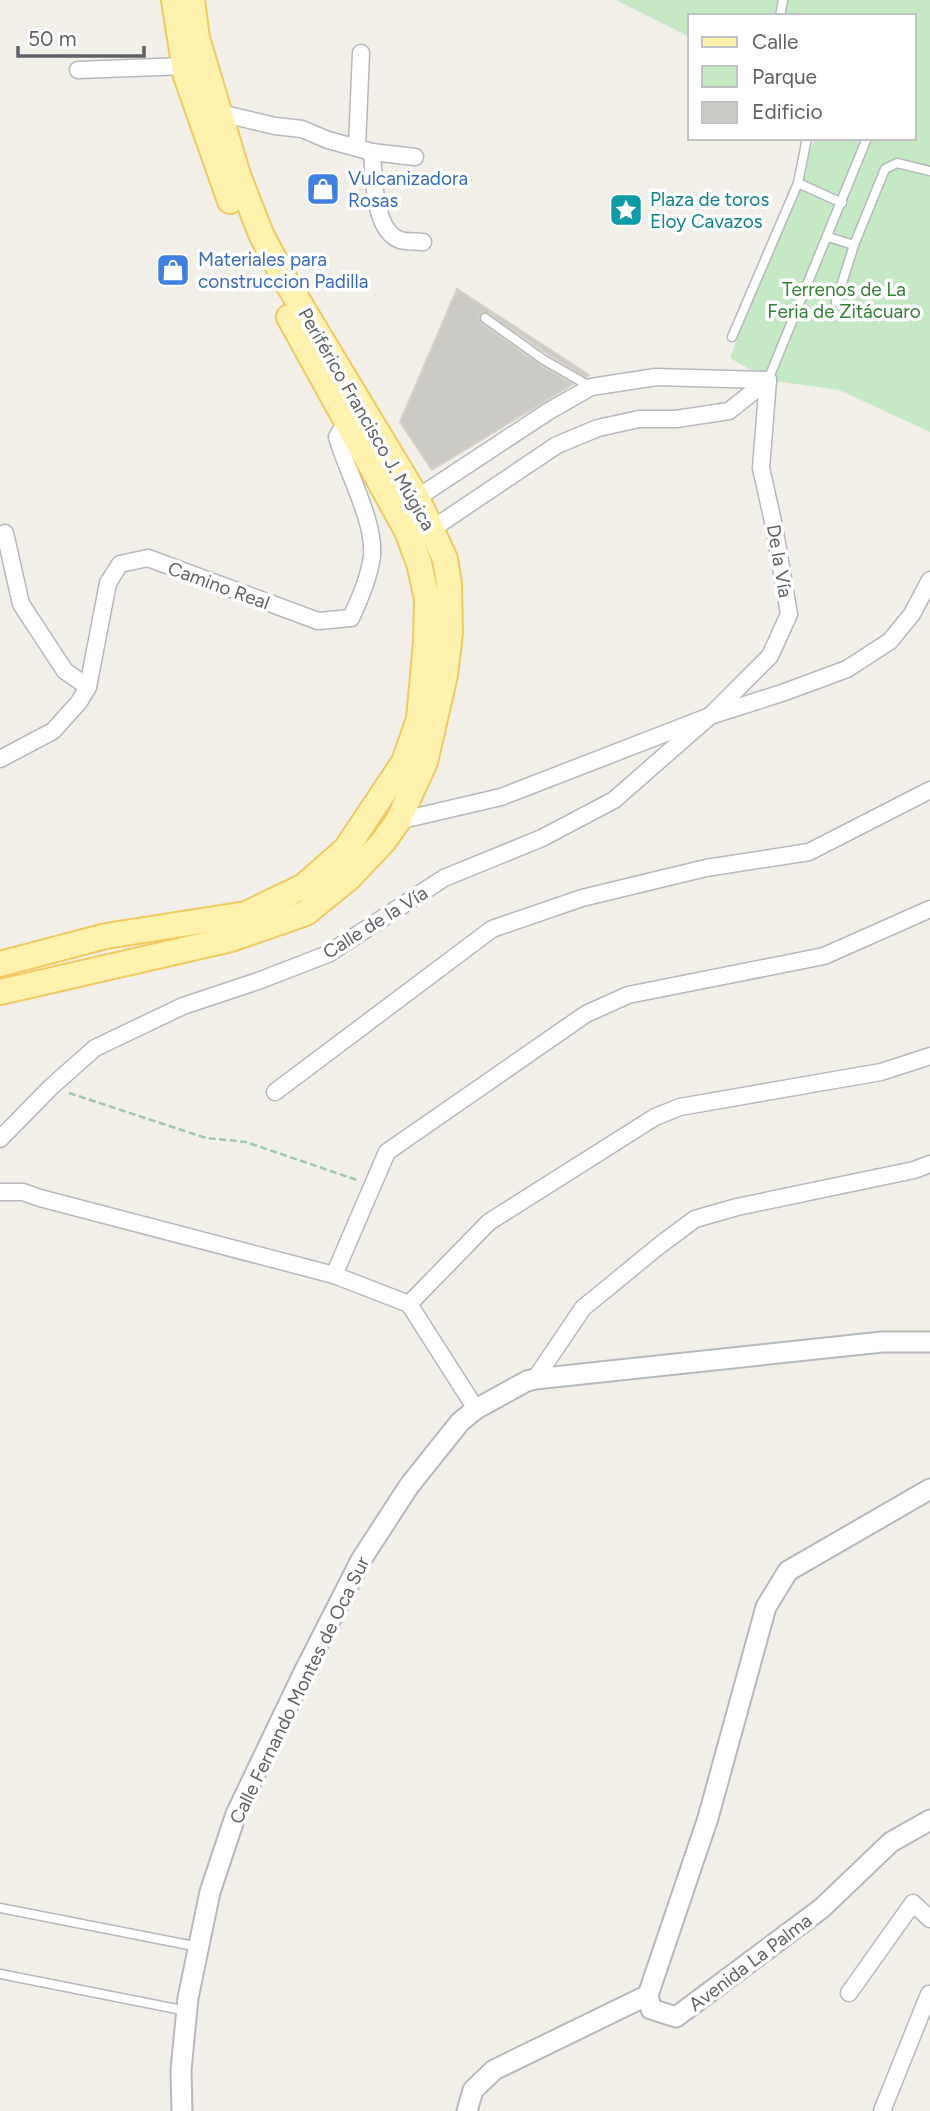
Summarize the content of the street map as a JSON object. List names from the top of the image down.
{
  "streets": {
    "main road": ["Periférico Francisco J. Múgica"],
    "street": [
      "De la Vía",
      "Camino Real",
      "Calle de la Vía",
      "Calle Fernando Montes de Oca Sur",
      "Avenida La Palma"
    ]
  },
  "crossings": [
    ["Periférico Francisco J. Múgica", "Camino Real"],
    ["De la Vía", "Calle de la Vía"]
  ],
  "parks": ["Terrenos de La Feria de Zitácuaro"],
  "places": {
    "shop": ["Vulcanizadora Rosas", "Materiales para construccion Padilla"],
    "place": ["Plaza de toros Eloy Cavazos"]
  },
  "legend": ["Calle", "Parque", "Edificio"],
  "scale_bar": "50 m"
}
